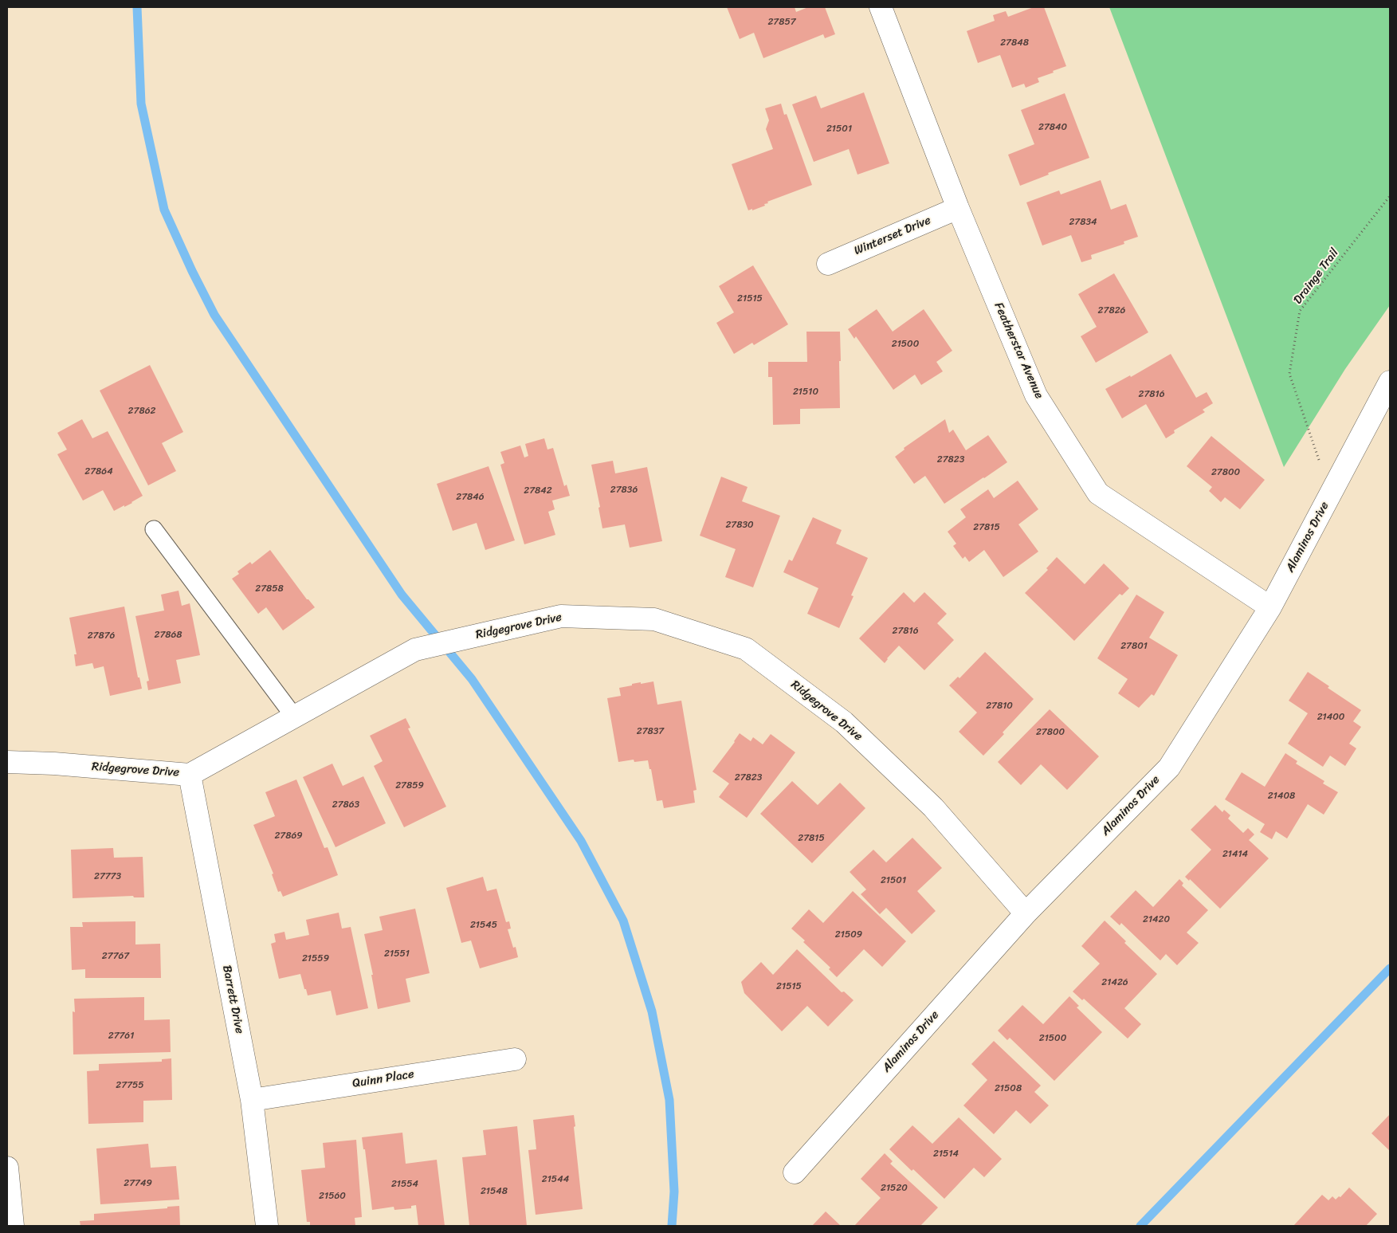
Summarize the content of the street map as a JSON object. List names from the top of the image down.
{
  "streets": {
    "street": [
      "Winterset Drive",
      "Featherstar Avenue",
      "Alaminos Drive",
      "Ridgegrove Drive",
      "Barrett Drive",
      "Quinn Place"
    ],
    "path": ["Drainge Trail"]
  },
  "crossings": [
    ["Winterset Drive", "Featherstar Avenue"],
    ["Drainge Trail", "Alaminos Drive"],
    ["Featherstar Avenue", "Alaminos Drive"],
    ["Alaminos Drive", "Ridgegrove Drive"],
    ["Ridgegrove Drive", "Barrett Drive"],
    ["Barrett Drive", "Quinn Place"]
  ],
  "house_numbers": [
    "27857",
    "27848",
    "27840",
    "21501",
    "27834",
    "21515",
    "27826",
    "21500",
    "21510",
    "27816",
    "27862",
    "27823",
    "27864",
    "27800",
    "27836",
    "27842",
    "27846",
    "27830",
    "27815",
    "27858",
    "27816",
    "27868",
    "27876",
    "27801",
    "27810",
    "21400",
    "27837",
    "27800",
    "27823",
    "27859",
    "21408",
    "27863",
    "27869",
    "27815",
    "21414",
    "27773",
    "21501",
    "21420",
    "21545",
    "21509",
    "21551",
    "27767",
    "21559",
    "21426",
    "21515",
    "27761",
    "21500",
    "27755",
    "21508",
    "21514",
    "21544",
    "27749",
    "21554",
    "21520",
    "21548",
    "21560"
  ]
}
